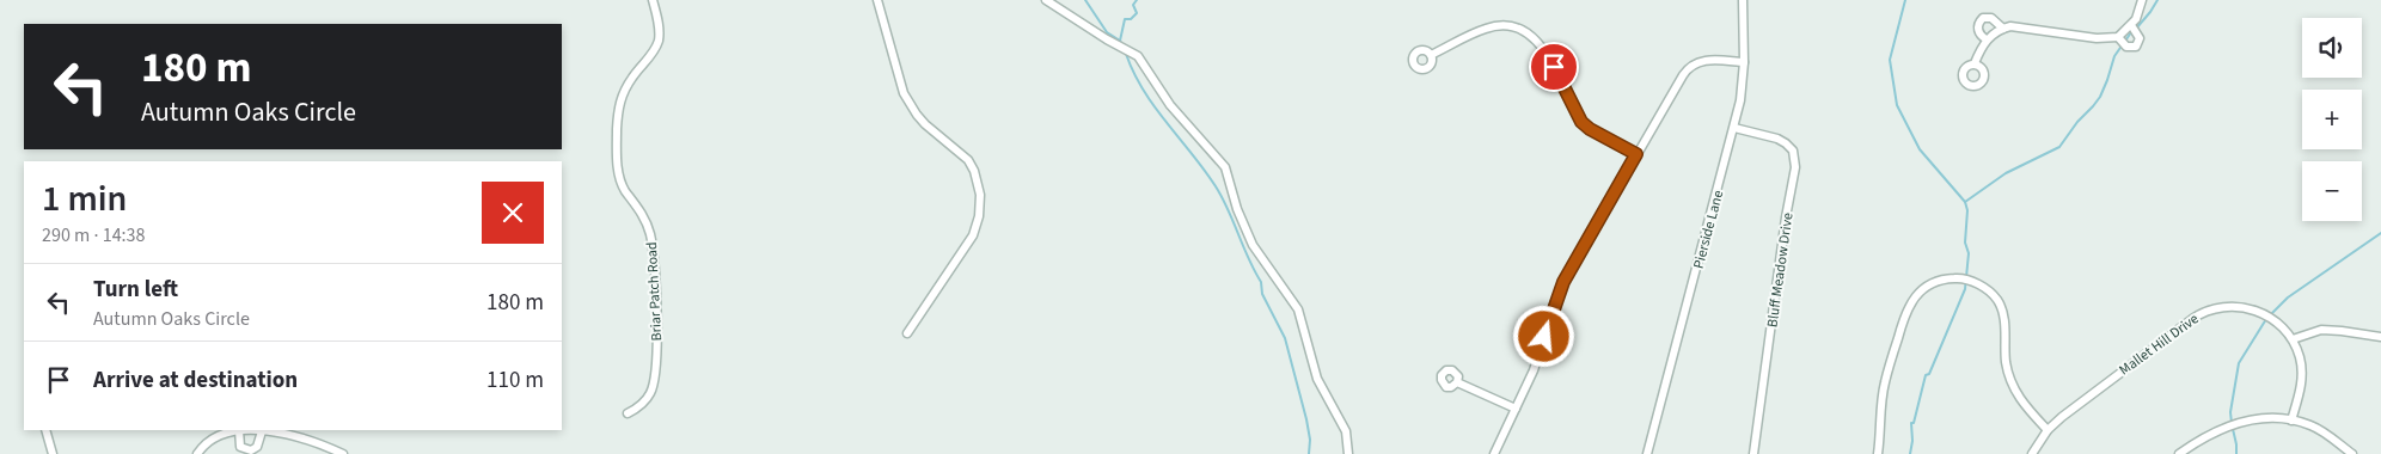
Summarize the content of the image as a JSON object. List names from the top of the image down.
{
  "streets": {
    "street": [
      "Pierside Lane",
      "Bluff Meadow Drive",
      "Briar Patch Road",
      "Mallet Hill Drive"
    ]
  },
  "crossings": [
    ["Pierside Lane", "Bluff Meadow Drive"]
  ],
  "page": {
    "map_buttons": ["+", "−"],
    "turn": ["180 m", "Autumn Oaks Circle"],
    "heading": ["1 min", "290 m · 14:38"],
    "list": [
      {
        "name": "Turn left",
        "note": "Autumn Oaks Circle",
        "value": "180 m"
      },
      {
        "name": "Arrive at destination",
        "value": "110 m"
      }
    ]
  }
}
